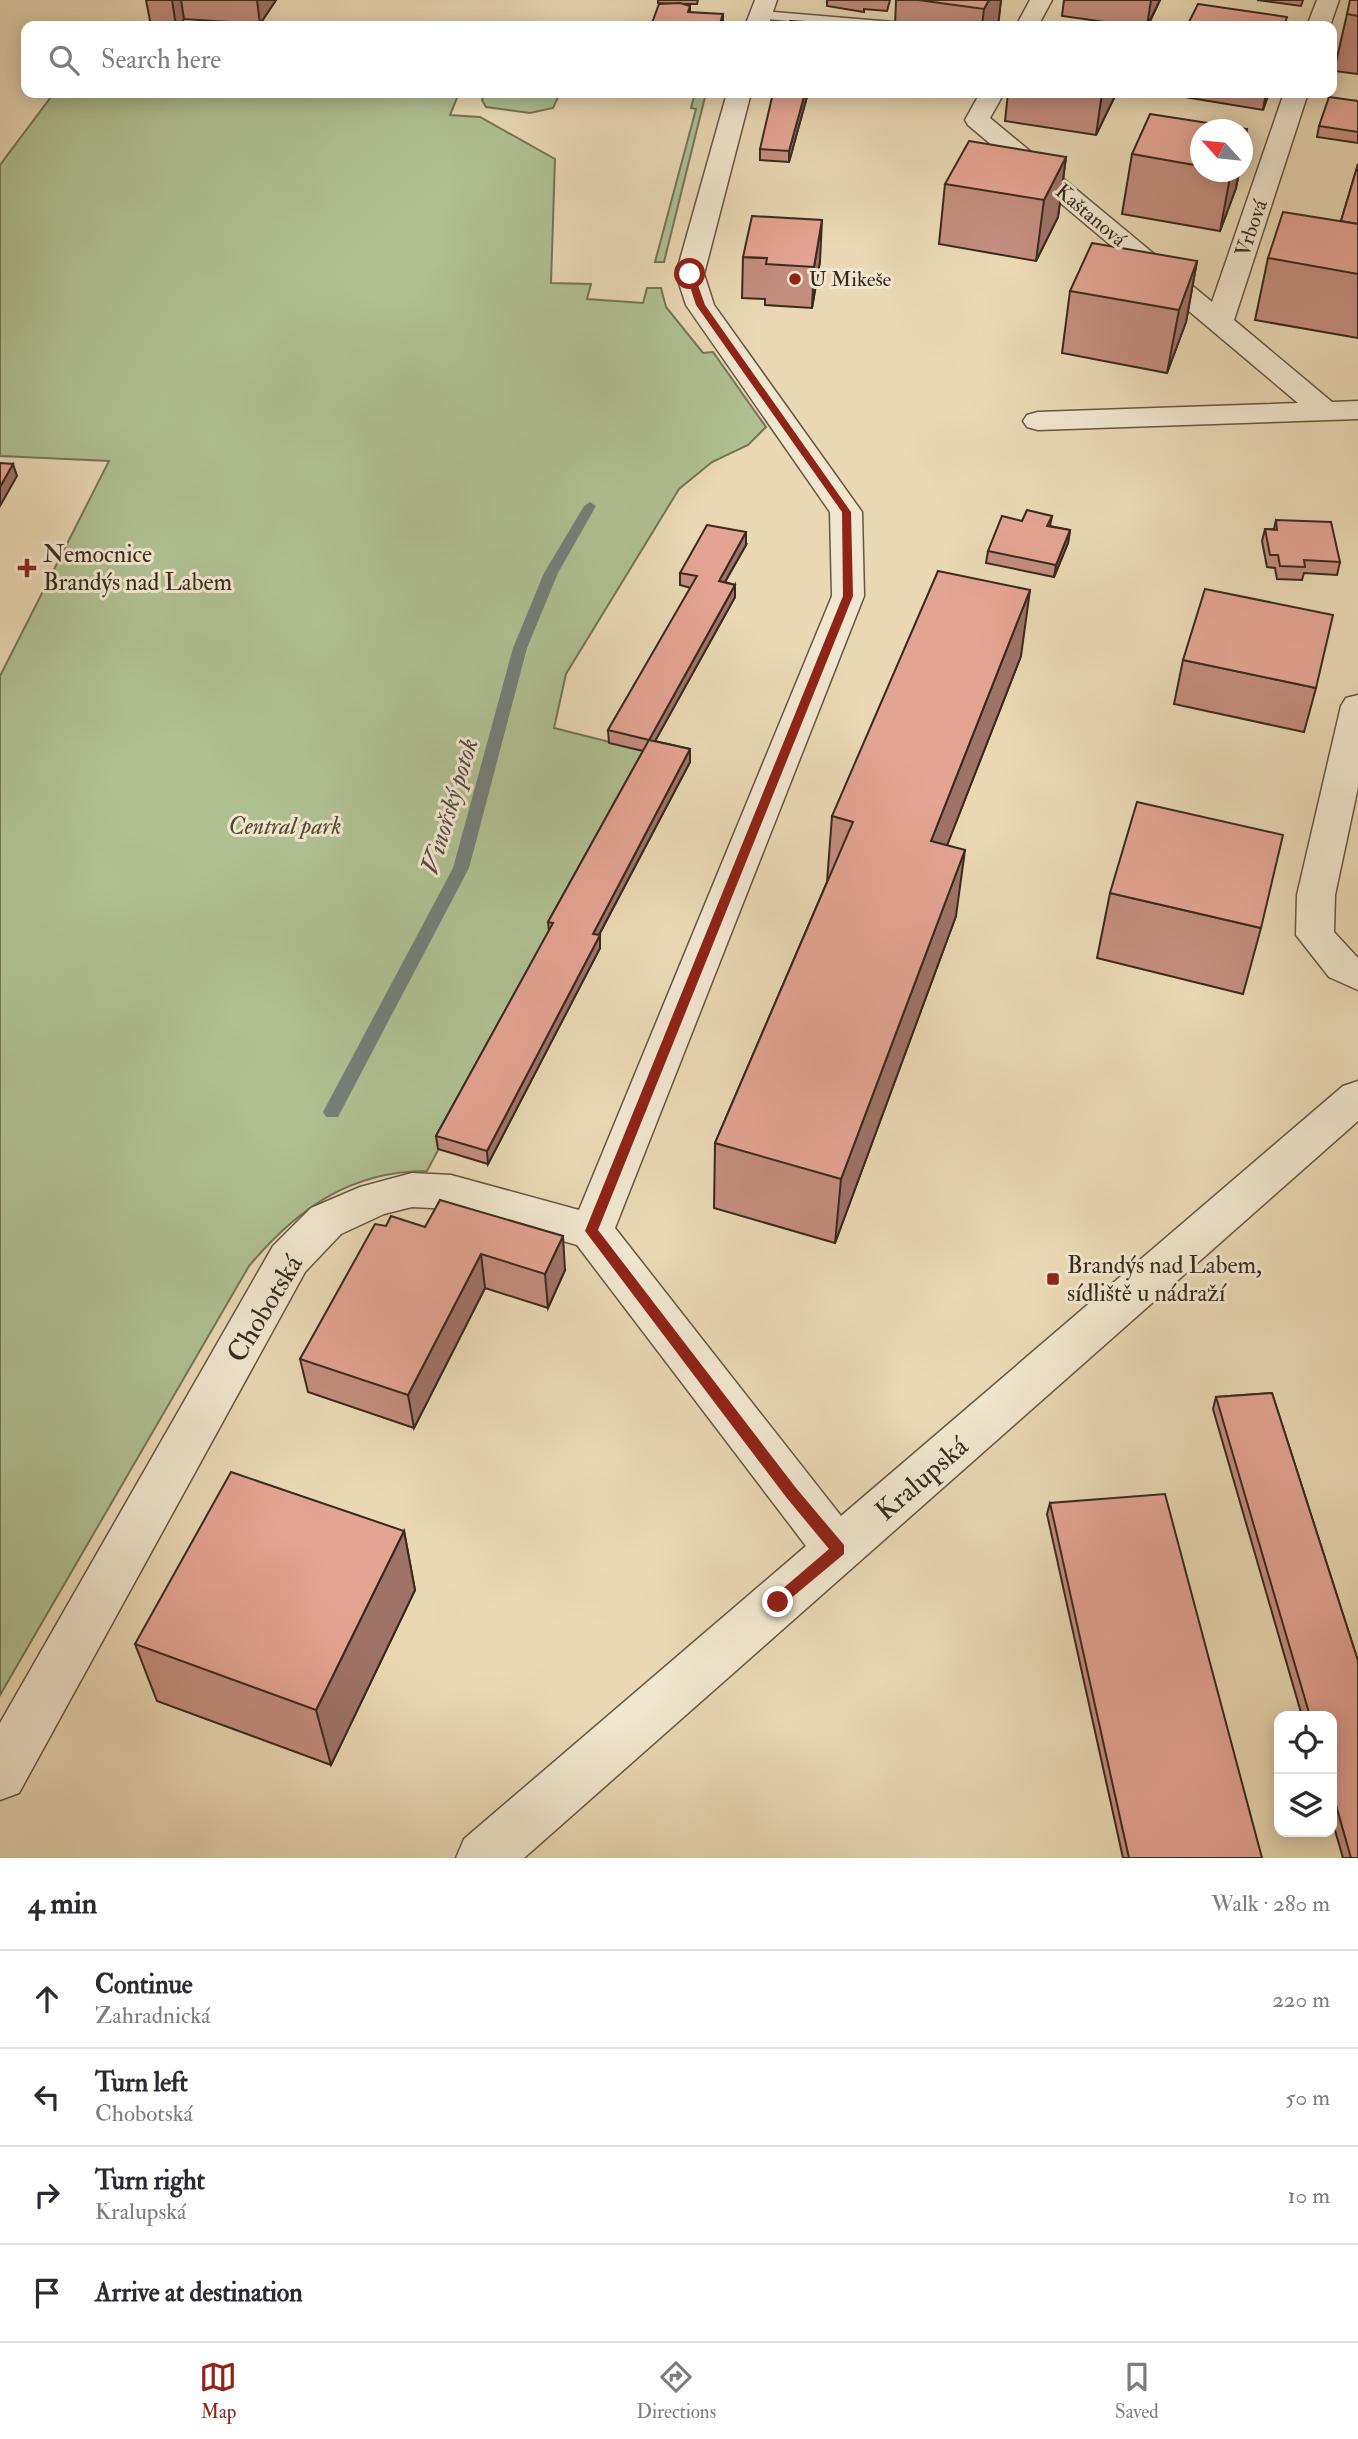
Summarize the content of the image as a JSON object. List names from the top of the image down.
{
  "streets": {
    "street": [
      "Kaštanová",
      "Vrbová",
      "Chobotská",
      "Kralupská"
    ]
  },
  "crossings": [
    ["Kaštanová", "Vrbová"]
  ],
  "water": ["Vinořský potok"],
  "parks": ["Central park"],
  "places": {
    "other": ["U Mikeše"],
    "health": ["Nemocnice Brandýs nad Labem"],
    "transit": ["Brandýs nad Labem, sídliště u nádraží"]
  },
  "north": "top left",
  "page": {
    "search": "Search here",
    "heading": ["4 min", "Walk · 280 m"],
    "list": [
      ["Continue", "Zahradnická", "220 m"],
      ["Turn left", "Chobotská", "50 m"],
      ["Turn right", "Kralupská", "10 m"],
      "Arrive at destination"
    ],
    "nav": ["Map", "Directions", "Saved"]
  }
}
